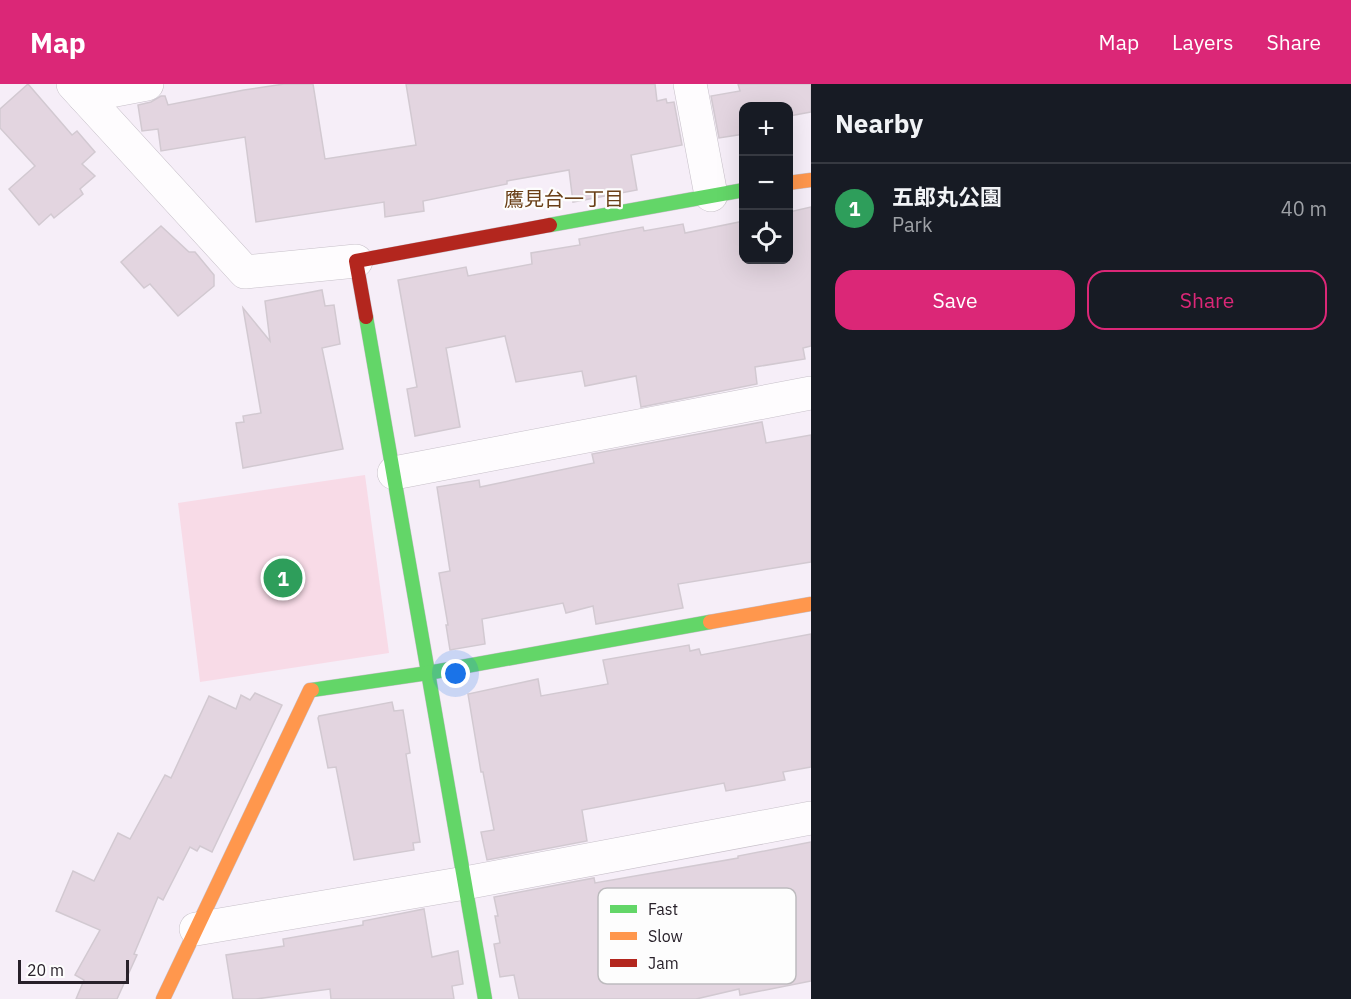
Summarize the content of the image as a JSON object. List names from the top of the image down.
{
  "districts": ["鷹見台一丁目"],
  "legend": ["Fast", "Slow", "Jam"],
  "scale_bar": "20 m",
  "page": {
    "header": "Map",
    "nav": ["Map", "Layers", "Share"],
    "heading": "Nearby",
    "map_buttons": ["+", "−"],
    "list": [
      {
        "mark": "1",
        "name": "五郎丸公園",
        "note": "Park",
        "value": "40 m"
      }
    ],
    "buttons": ["Save", "Share"],
    "pins": "1",
    "scale": "20 m"
  }
}
